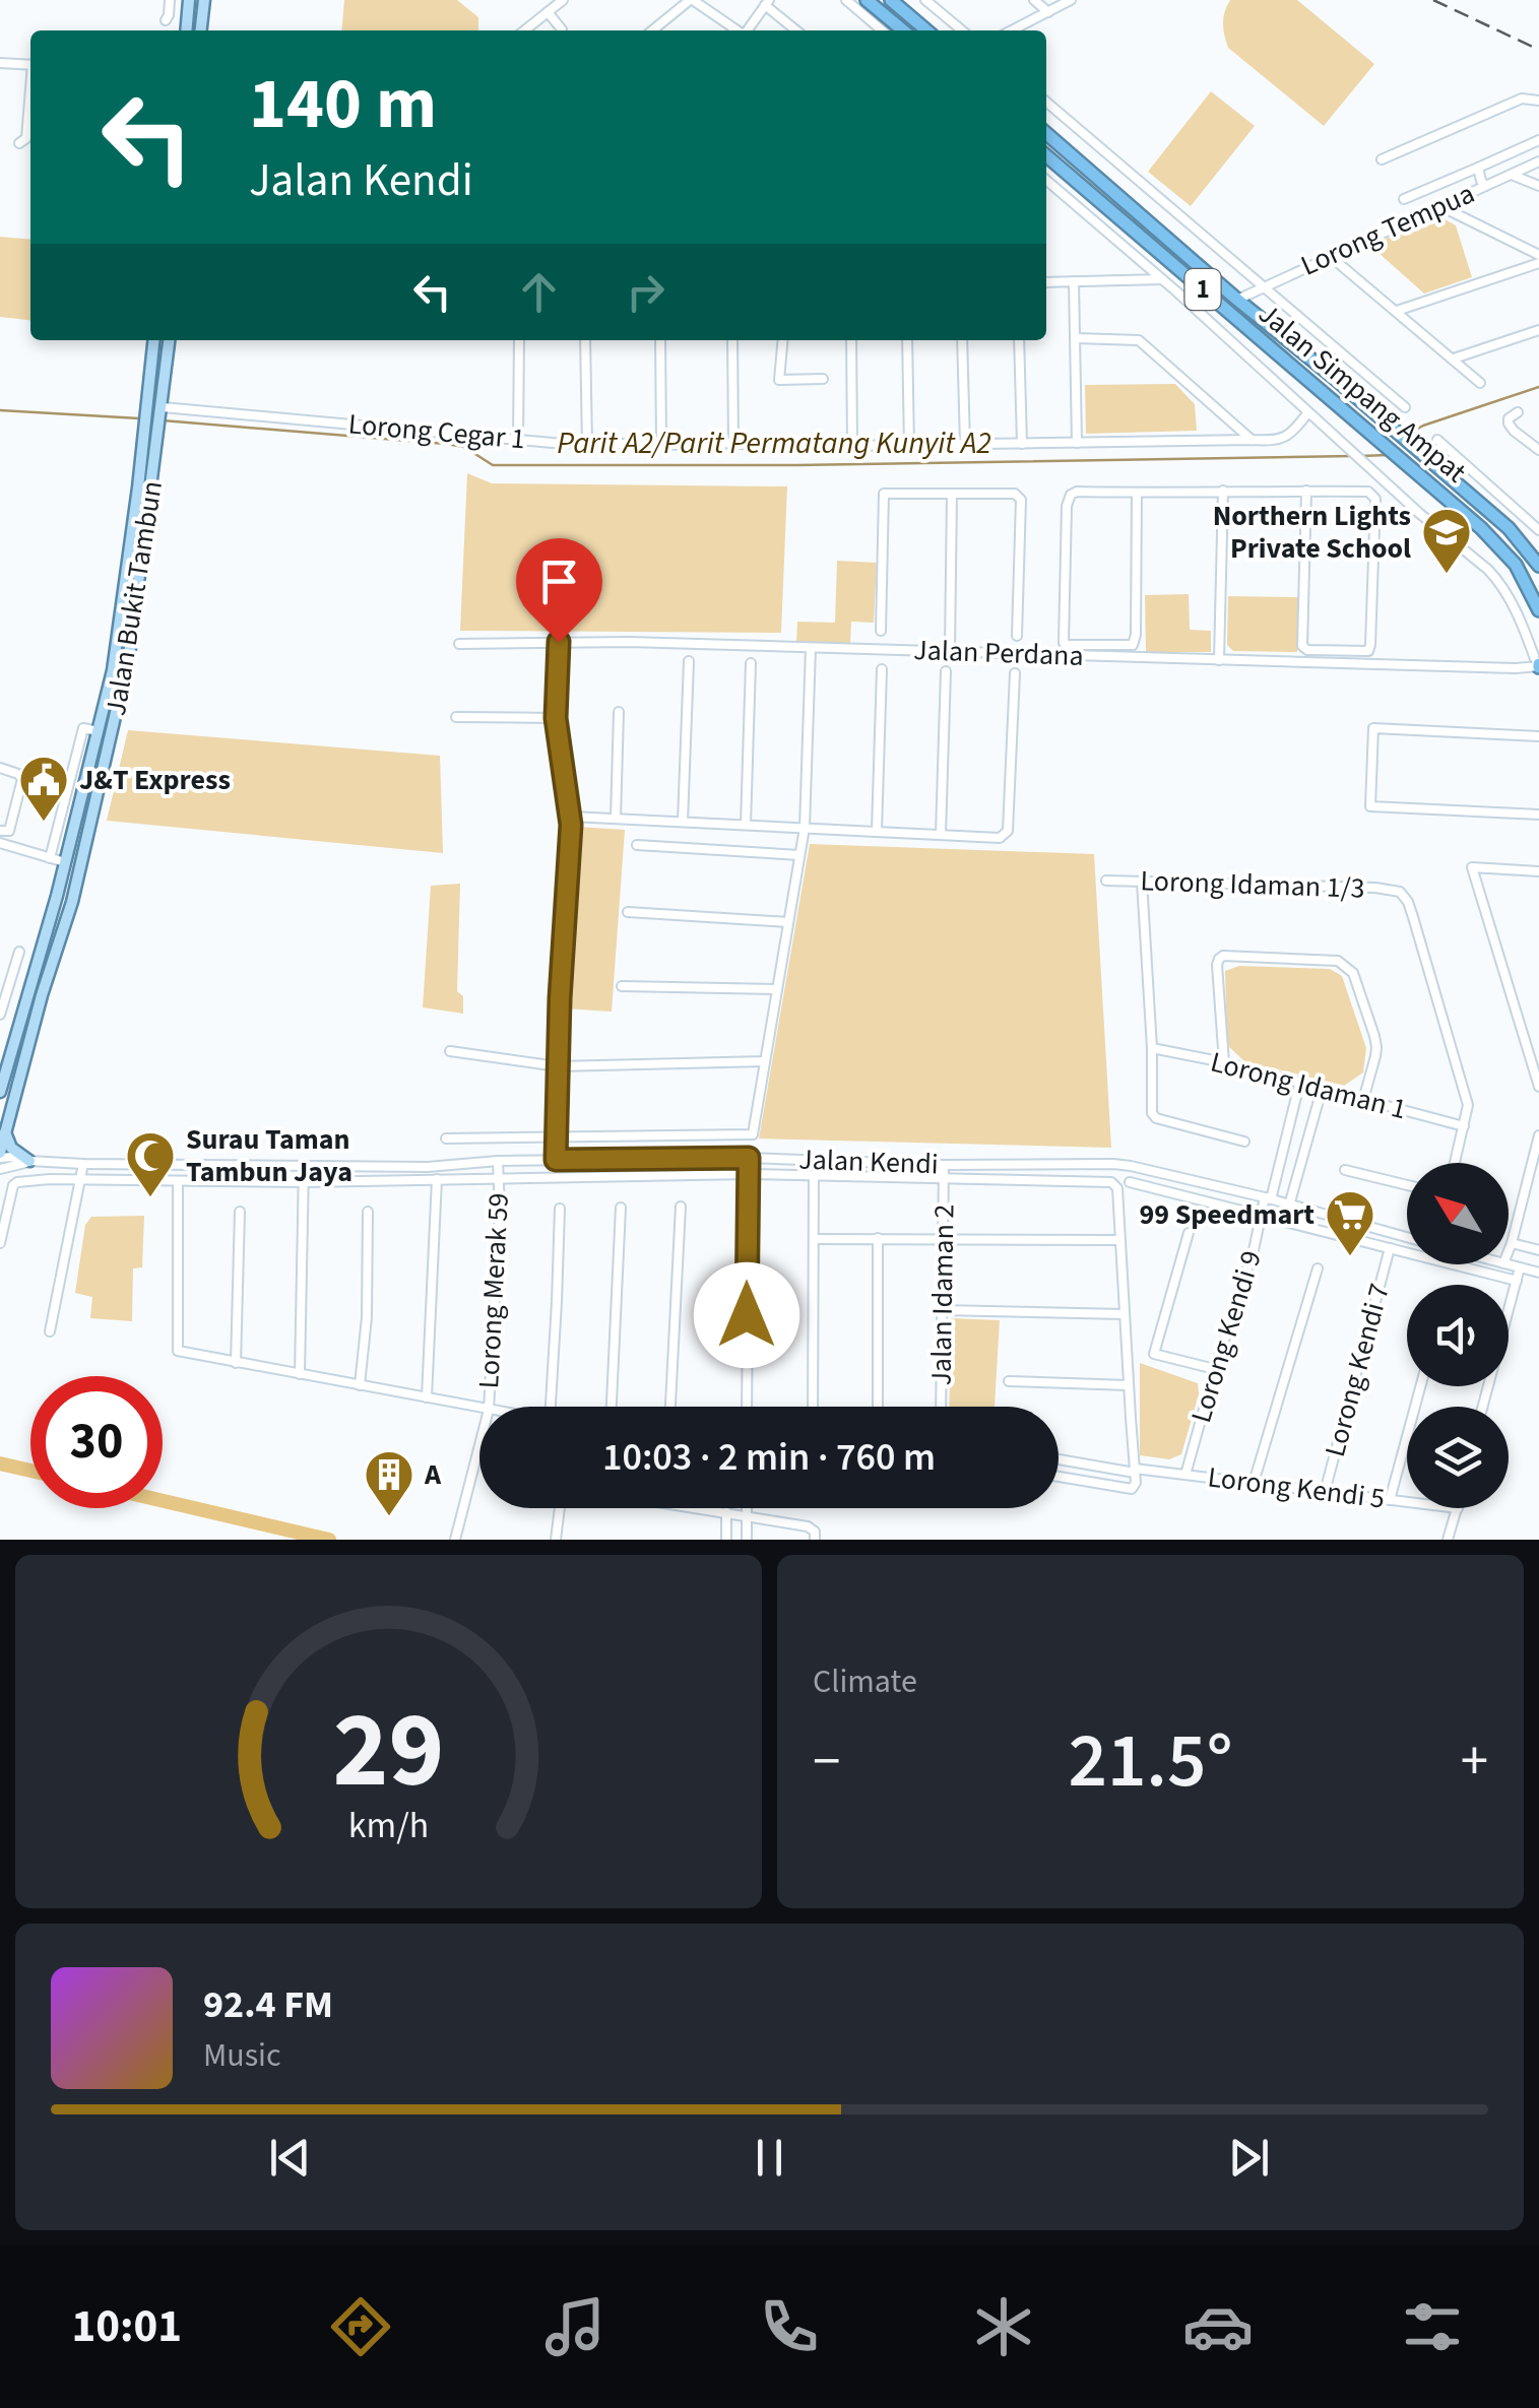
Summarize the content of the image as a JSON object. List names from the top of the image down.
{
  "streets": {
    "highway": ["1", "Jalan Simpang Ampat"],
    "main road": ["Jalan Bukit Tambun"],
    "street": [
      "Lorong Tempua",
      "Lorong Cegar 1",
      "Jalan Perdana",
      "Lorong Idaman 1/3",
      "Lorong Idaman 1",
      "Jalan Kendi",
      "Lorong Merak 59",
      "Jalan Idaman 2",
      "Lorong Kendi 9",
      "Lorong Kendi 7",
      "Lorong Kendi 5"
    ]
  },
  "crossings": [
    ["Lorong Tempua", "Jalan Simpang Ampat"],
    ["Lorong Cegar 1", "Jalan Bukit Tambun"],
    ["Jalan Bukit Tambun", "Jalan Kendi"],
    ["Lorong Idaman 1/3", "Lorong Idaman 1"],
    ["Lorong Idaman 1", "Lorong Kendi 9"],
    ["Jalan Kendi", "Lorong Merak 59"],
    ["Jalan Kendi", "Jalan Idaman 2"],
    ["Jalan Kendi", "Lorong Kendi 9"],
    ["Lorong Kendi 9", "Lorong Kendi 5"],
    ["Lorong Kendi 7", "Lorong Kendi 5"]
  ],
  "water": ["Parit A2/Parit Permatang Kunyit A2"],
  "places": {
    "school or university": ["Northern Lights Private School"],
    "public building": ["J&T Express"],
    "mosque": ["Surau Taman Tambun Jaya"],
    "supermarket": ["99 Speedmart"],
    "building": ["A"]
  },
  "north": "top left",
  "page": {
    "turn": ["140 m", "Jalan Kendi"],
    "limit": "30",
    "trip": "10:03 · 2 min · 760 m",
    "tile": "Climate",
    "heat": ["−", "21.5°", "+"],
    "song": ["92.4 FM", "Music"],
    "tabs": "10:01",
    "gauge": ["29", "km/h"]
  }
}
